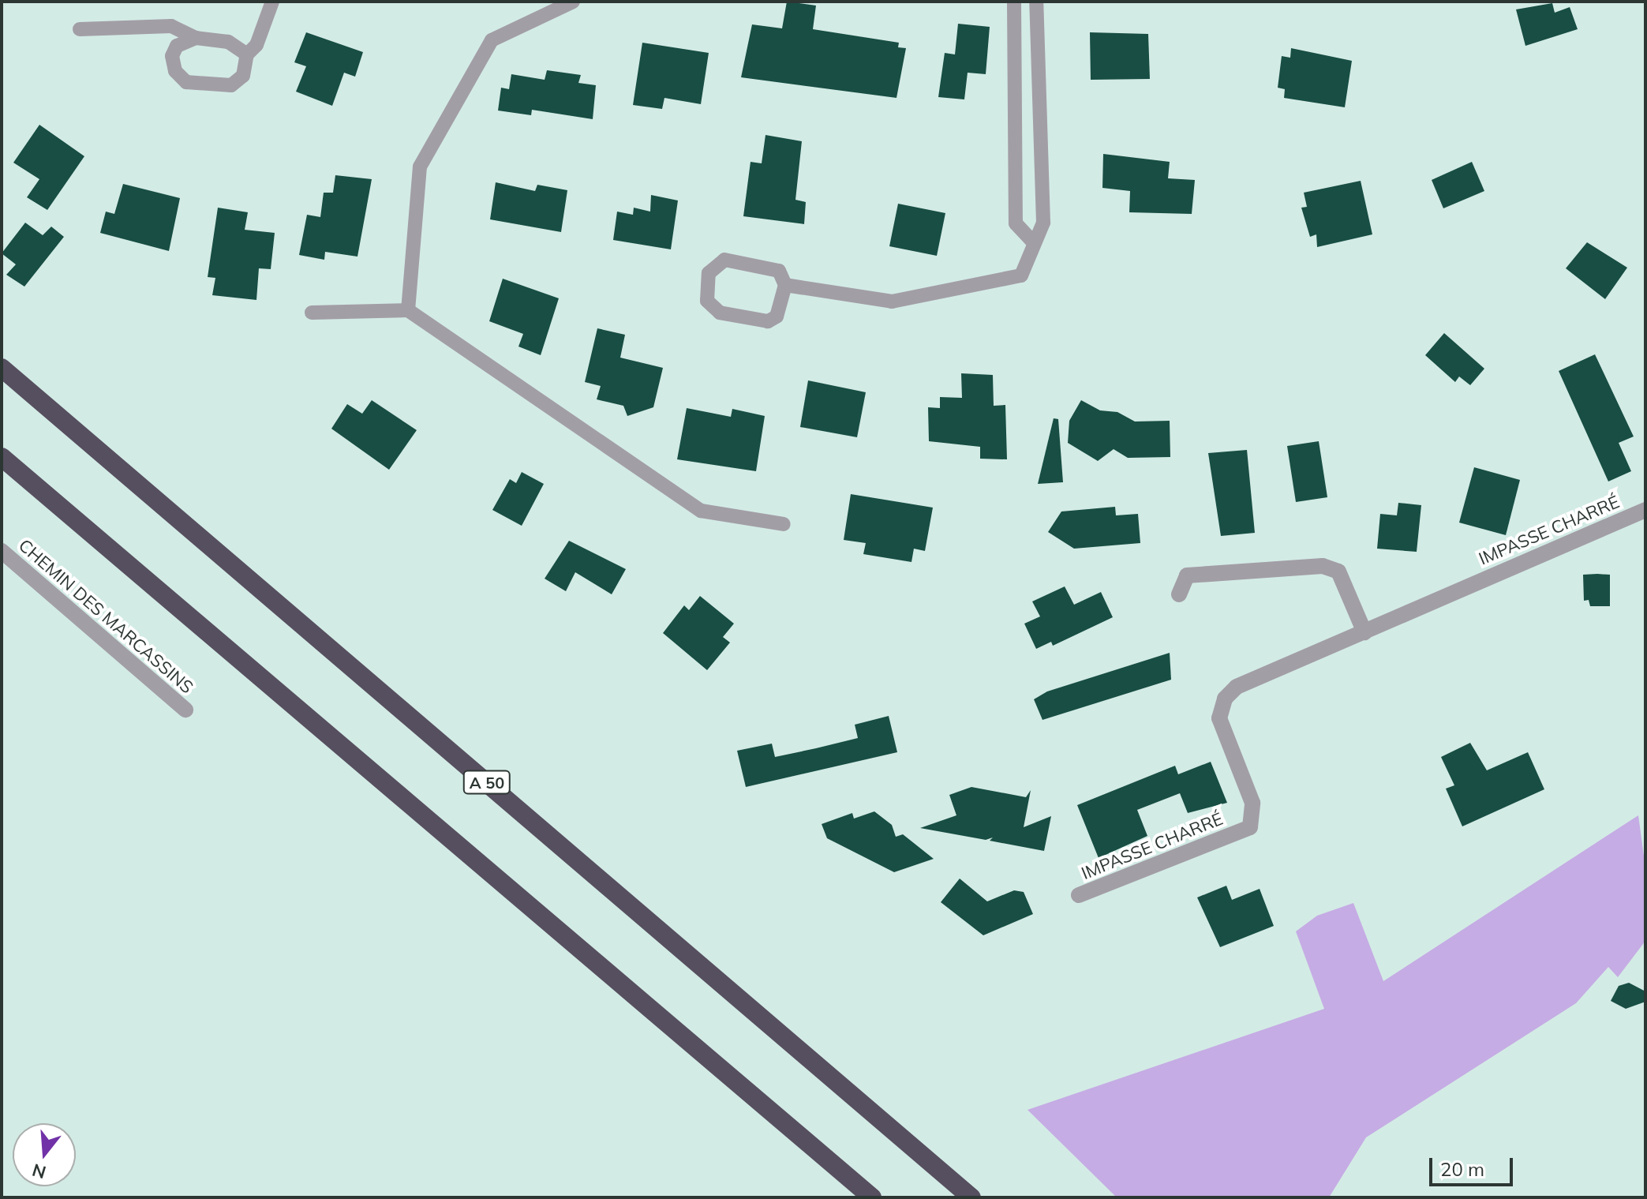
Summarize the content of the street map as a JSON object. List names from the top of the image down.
{
  "streets": {
    "highway": ["A 50"],
    "street": ["IMPASSE CHARRÉ", "CHEMIN DES MARCASSINS"]
  },
  "scale_bar": "20 m",
  "north": "bottom"
}
